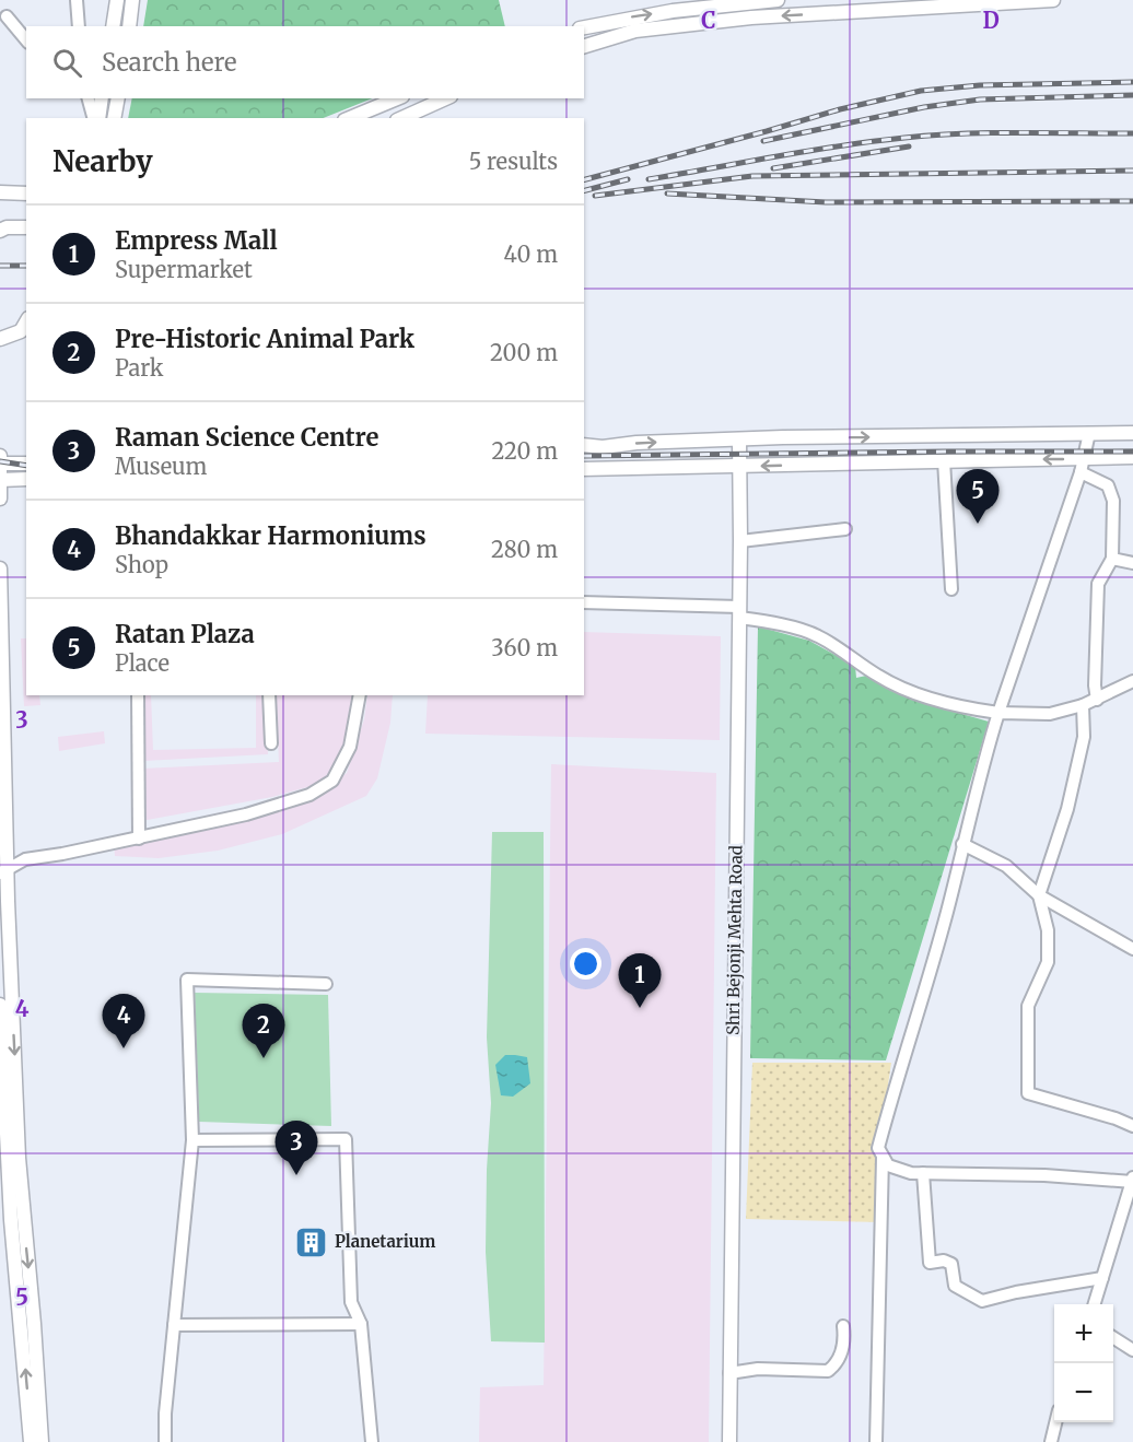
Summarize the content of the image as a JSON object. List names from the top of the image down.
{
  "streets": {
    "main road": ["Shri Bejonji Mehta Road"]
  },
  "places": {
    "building": ["Planetarium"]
  },
  "page": {
    "search": "Search here",
    "heading": ["Nearby", "5 results"],
    "list": [
      {
        "mark": "1",
        "name": "Empress Mall",
        "note": "Supermarket",
        "value": "40 m"
      },
      {
        "mark": "2",
        "name": "Pre-Historic Animal Park",
        "note": "Park",
        "value": "200 m"
      },
      {
        "mark": "3",
        "name": "Raman Science Centre",
        "note": "Museum",
        "value": "220 m"
      },
      {
        "mark": "4",
        "name": "Bhandakkar Harmoniums",
        "note": "Shop",
        "value": "280 m"
      },
      {
        "mark": "5",
        "name": "Ratan Plaza",
        "note": "Place",
        "value": "360 m"
      }
    ],
    "pins": [
      "5",
      "1",
      "4",
      "2",
      "3"
    ],
    "map_buttons": ["+", "−"]
  },
  "grid": {
    "columns": ["C", "D"],
    "rows": ["3", "4", "5"]
  }
}
